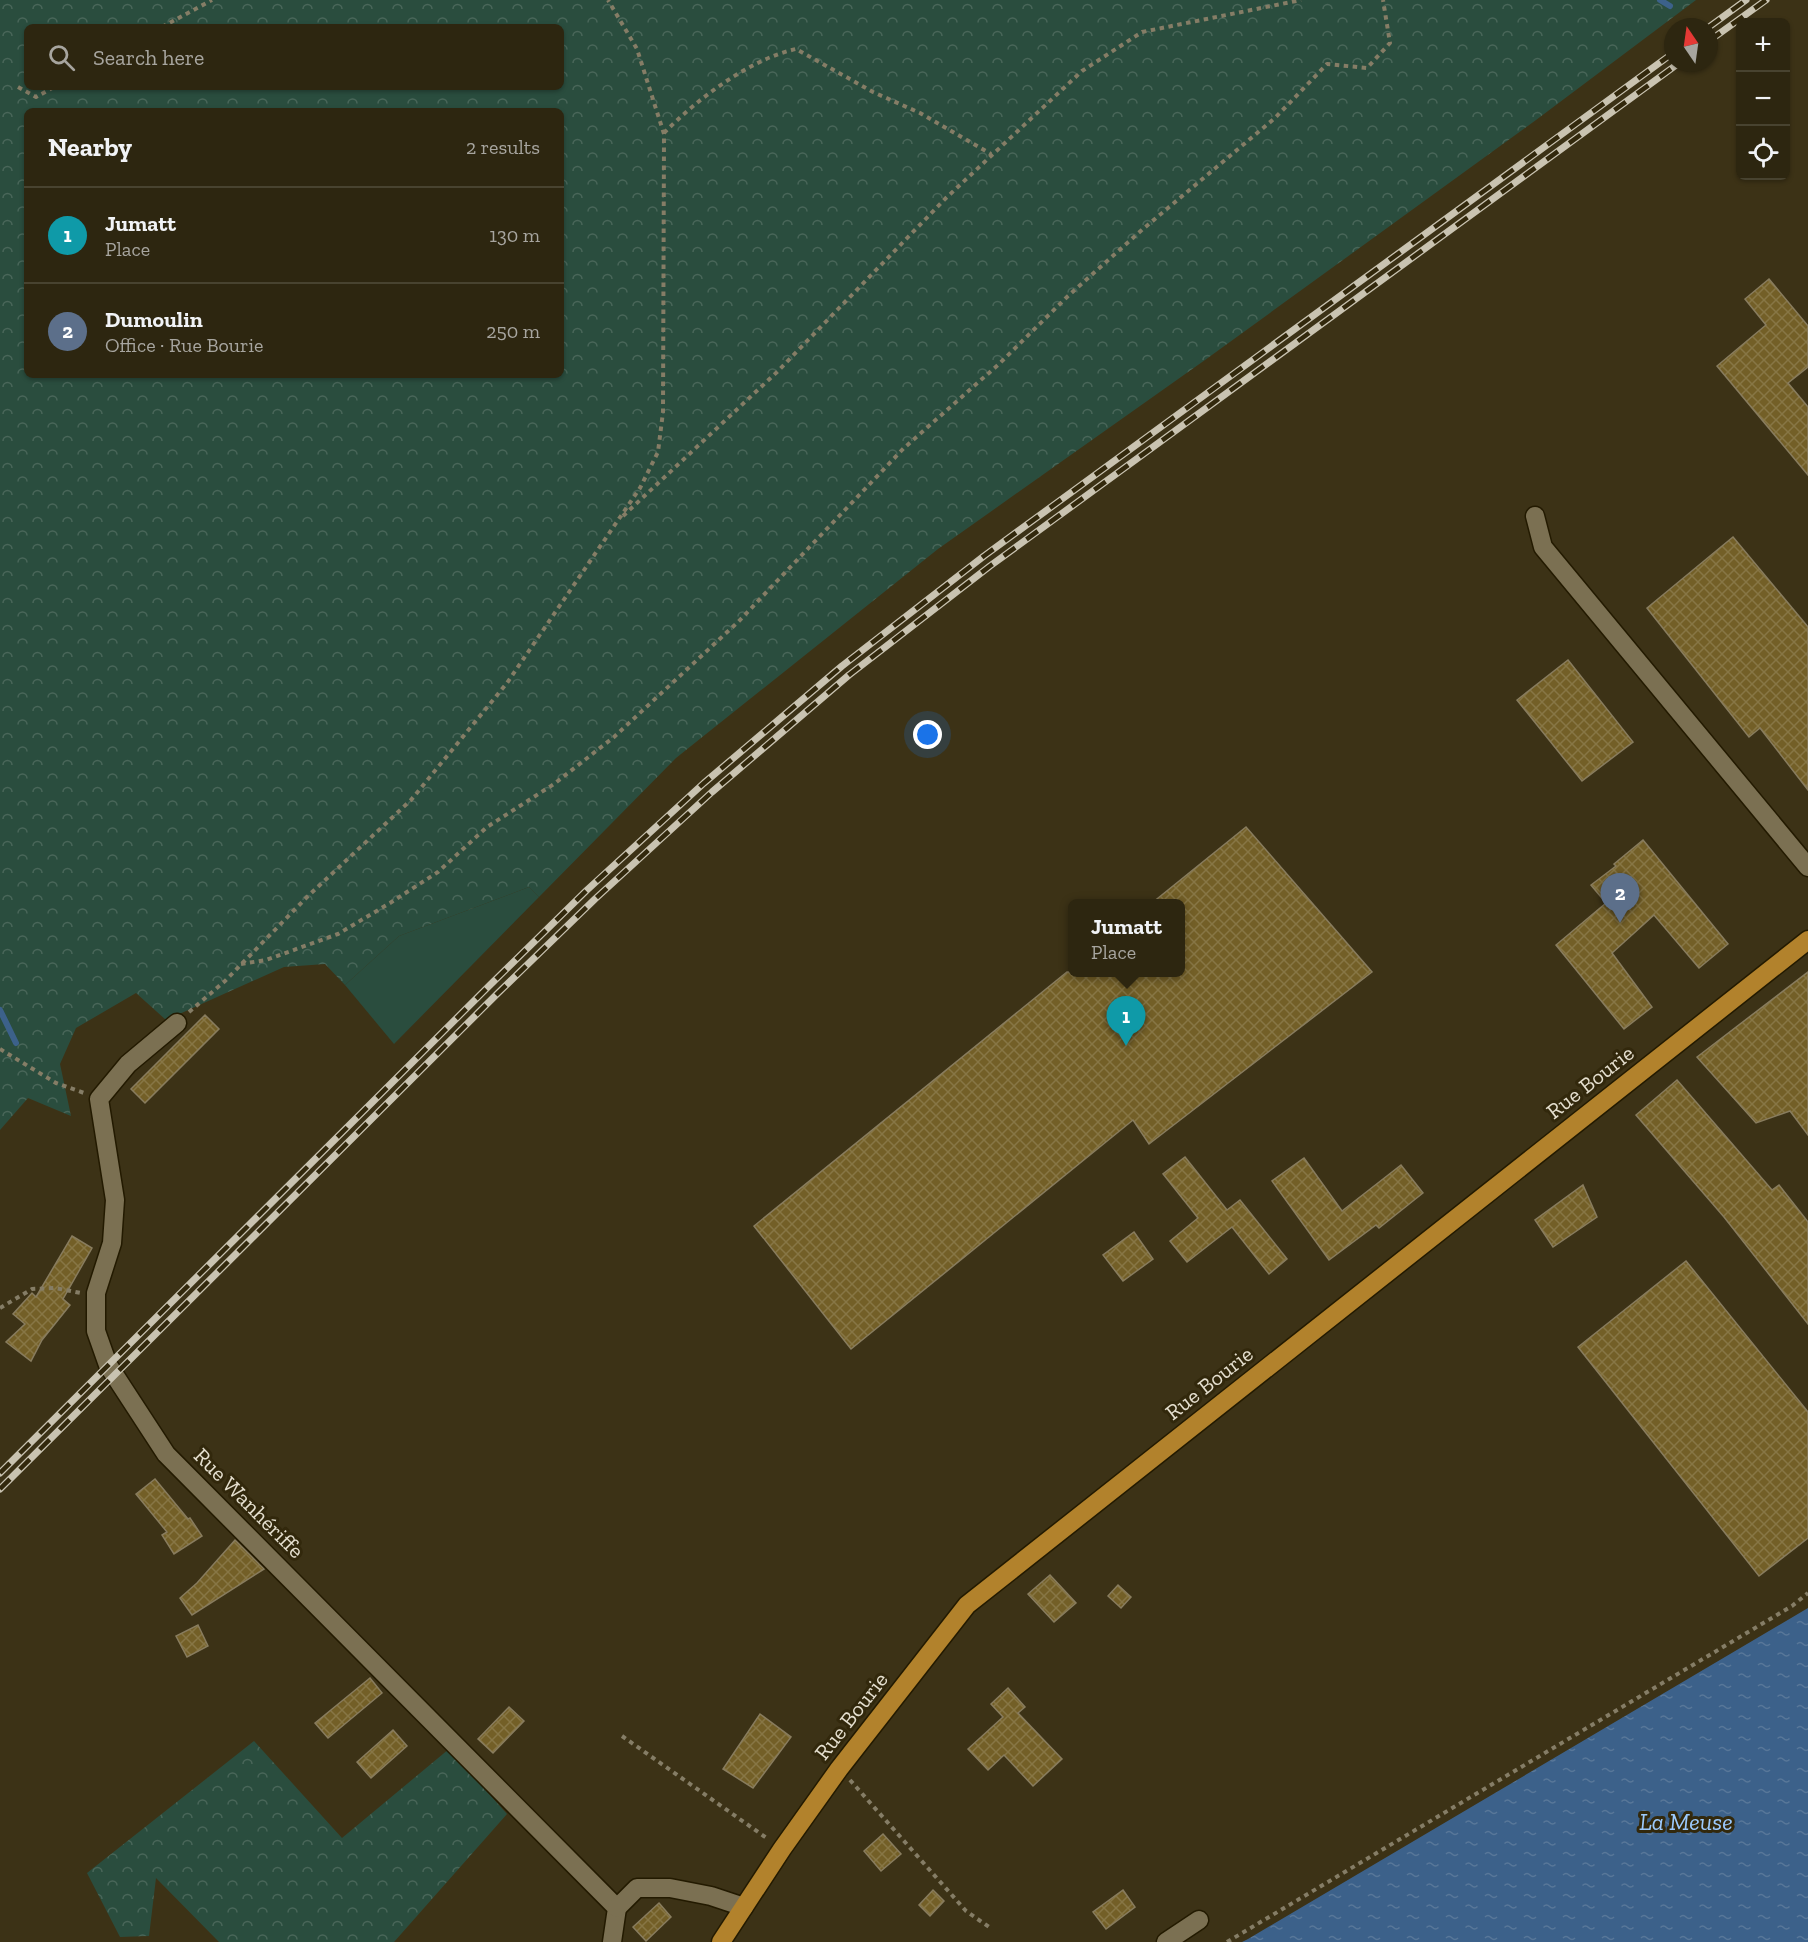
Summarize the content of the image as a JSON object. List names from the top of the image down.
{
  "streets": {
    "main road": ["Rue Bourie"],
    "street": ["Rue Wanhériffe"]
  },
  "water": ["La Meuse"],
  "north": "top",
  "page": {
    "map_buttons": ["+", "−"],
    "search": "Search here",
    "heading": ["Nearby", "2 results"],
    "list": [
      {
        "mark": "1",
        "name": "Jumatt",
        "note": "Place",
        "value": "130 m"
      },
      {
        "mark": "2",
        "name": "Dumoulin",
        "note": "Office · Rue Bourie",
        "value": "250 m"
      }
    ],
    "pins": ["2", "1"],
    "popup": ["Jumatt", "Place"]
  }
}
